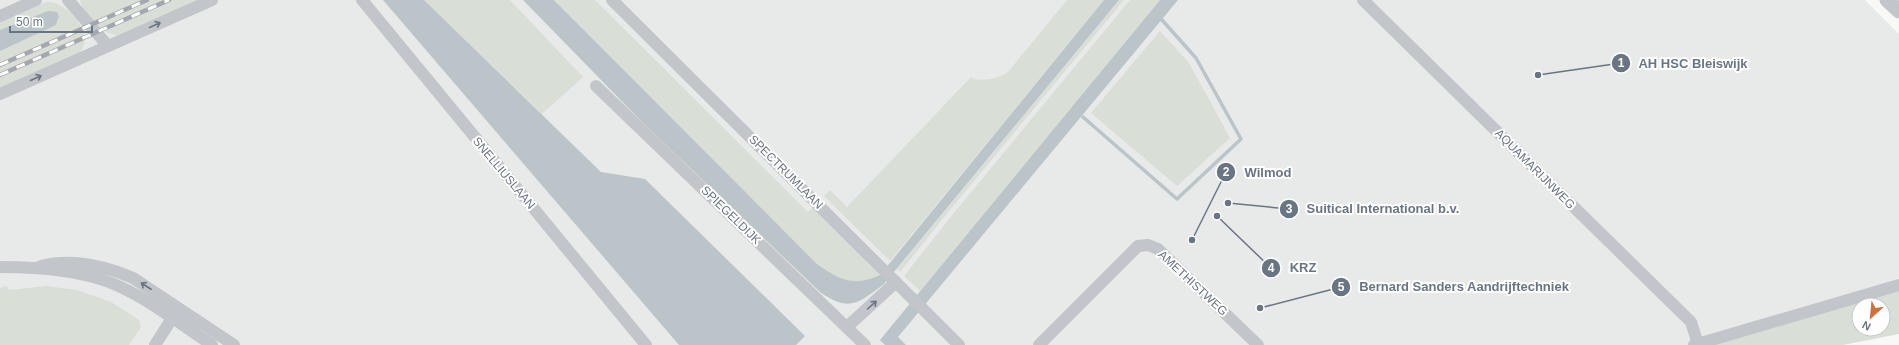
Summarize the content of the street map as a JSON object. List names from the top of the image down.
{
  "streets": {
    "street": [
      "AQUAMARIJNWEG",
      "SPECTRUMLAAN",
      "SNELLIUSLAAN",
      "SPIEGELDIJK",
      "AMETHISTWEG"
    ]
  },
  "places": [
    "AH HSC Bleiswijk",
    "Suitical International b.v.",
    "KRZ",
    "Wilmod",
    "Bernard Sanders Aandrijftechniek"
  ],
  "scale_bar": "50 m",
  "north": "bottom left"
}
